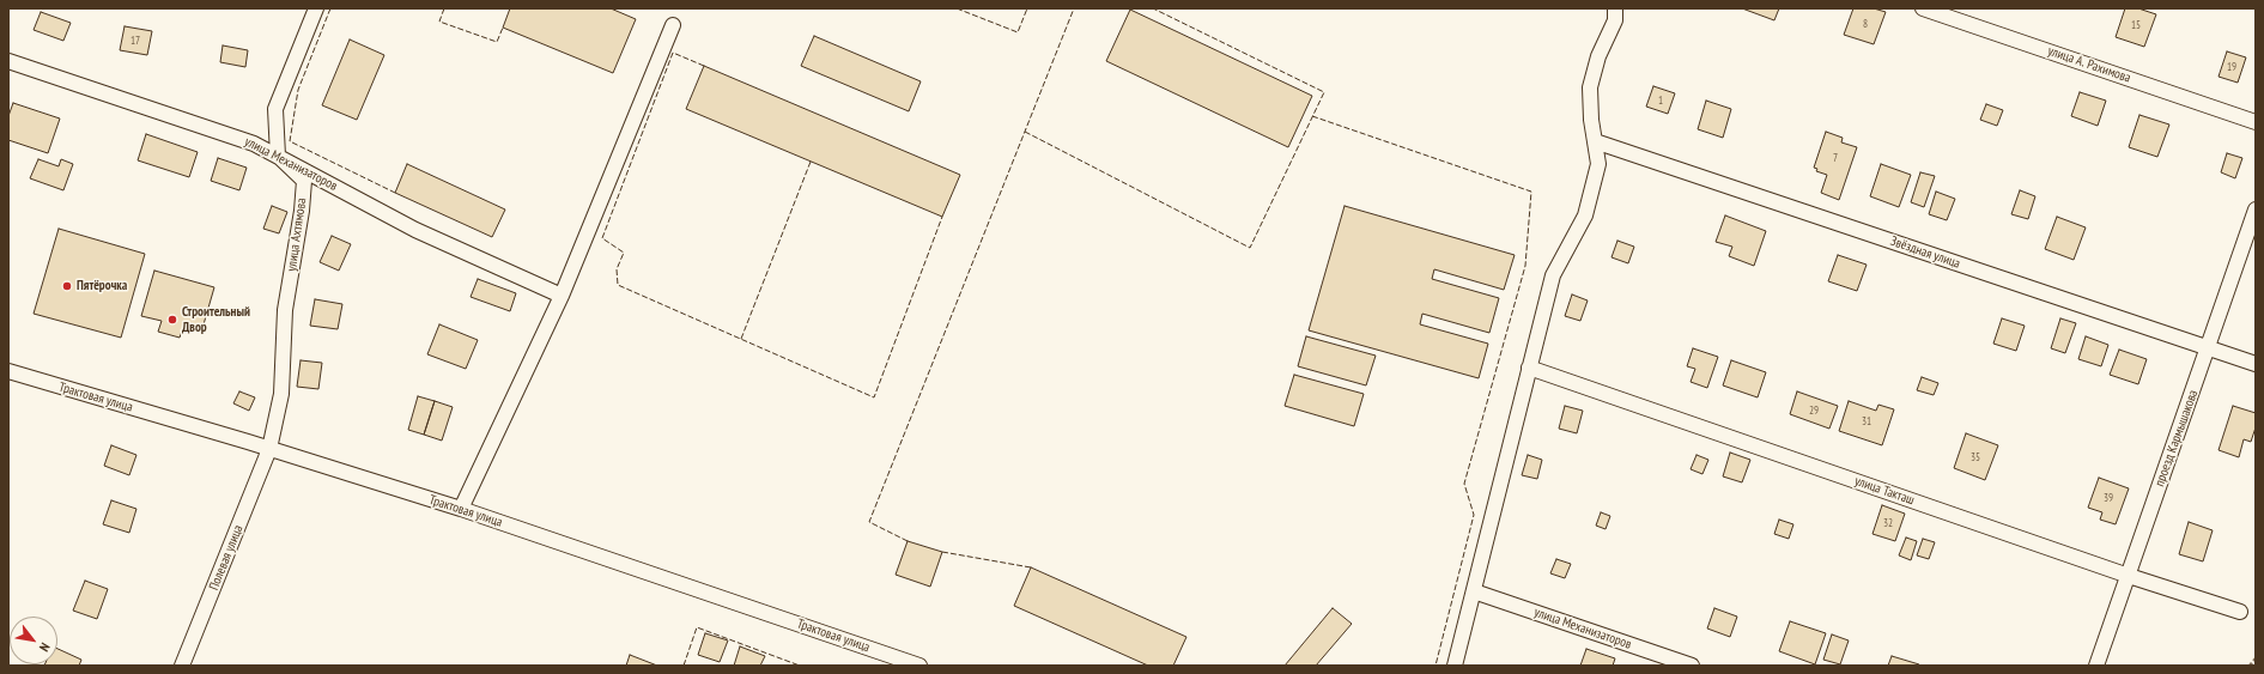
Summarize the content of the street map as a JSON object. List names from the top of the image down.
{
  "streets": {
    "street": [
      "улица А. Рахимова",
      "улица Механизаторов",
      "улица Ахтямова",
      "Звёздная улица",
      "Трактовая улица",
      "проезд Кармышакова",
      "улица Такташ",
      "Полевая улица"
    ]
  },
  "crossings": [
    ["улица Механизаторов", "улица Ахтямова"],
    ["улица Ахтямова", "Трактовая улица"],
    ["улица Ахтямова", "Полевая улица"],
    ["Звёздная улица", "проезд Кармышакова"],
    ["Трактовая улица", "Полевая улица"],
    ["проезд Кармышакова", "улица Такташ"]
  ],
  "places": ["Пятёрочка", "Строительный Двор"],
  "house_numbers": [
    "8",
    "15",
    "17",
    "19",
    "1",
    "7",
    "29",
    "31",
    "35",
    "39",
    "32"
  ],
  "north": "bottom right"
}
